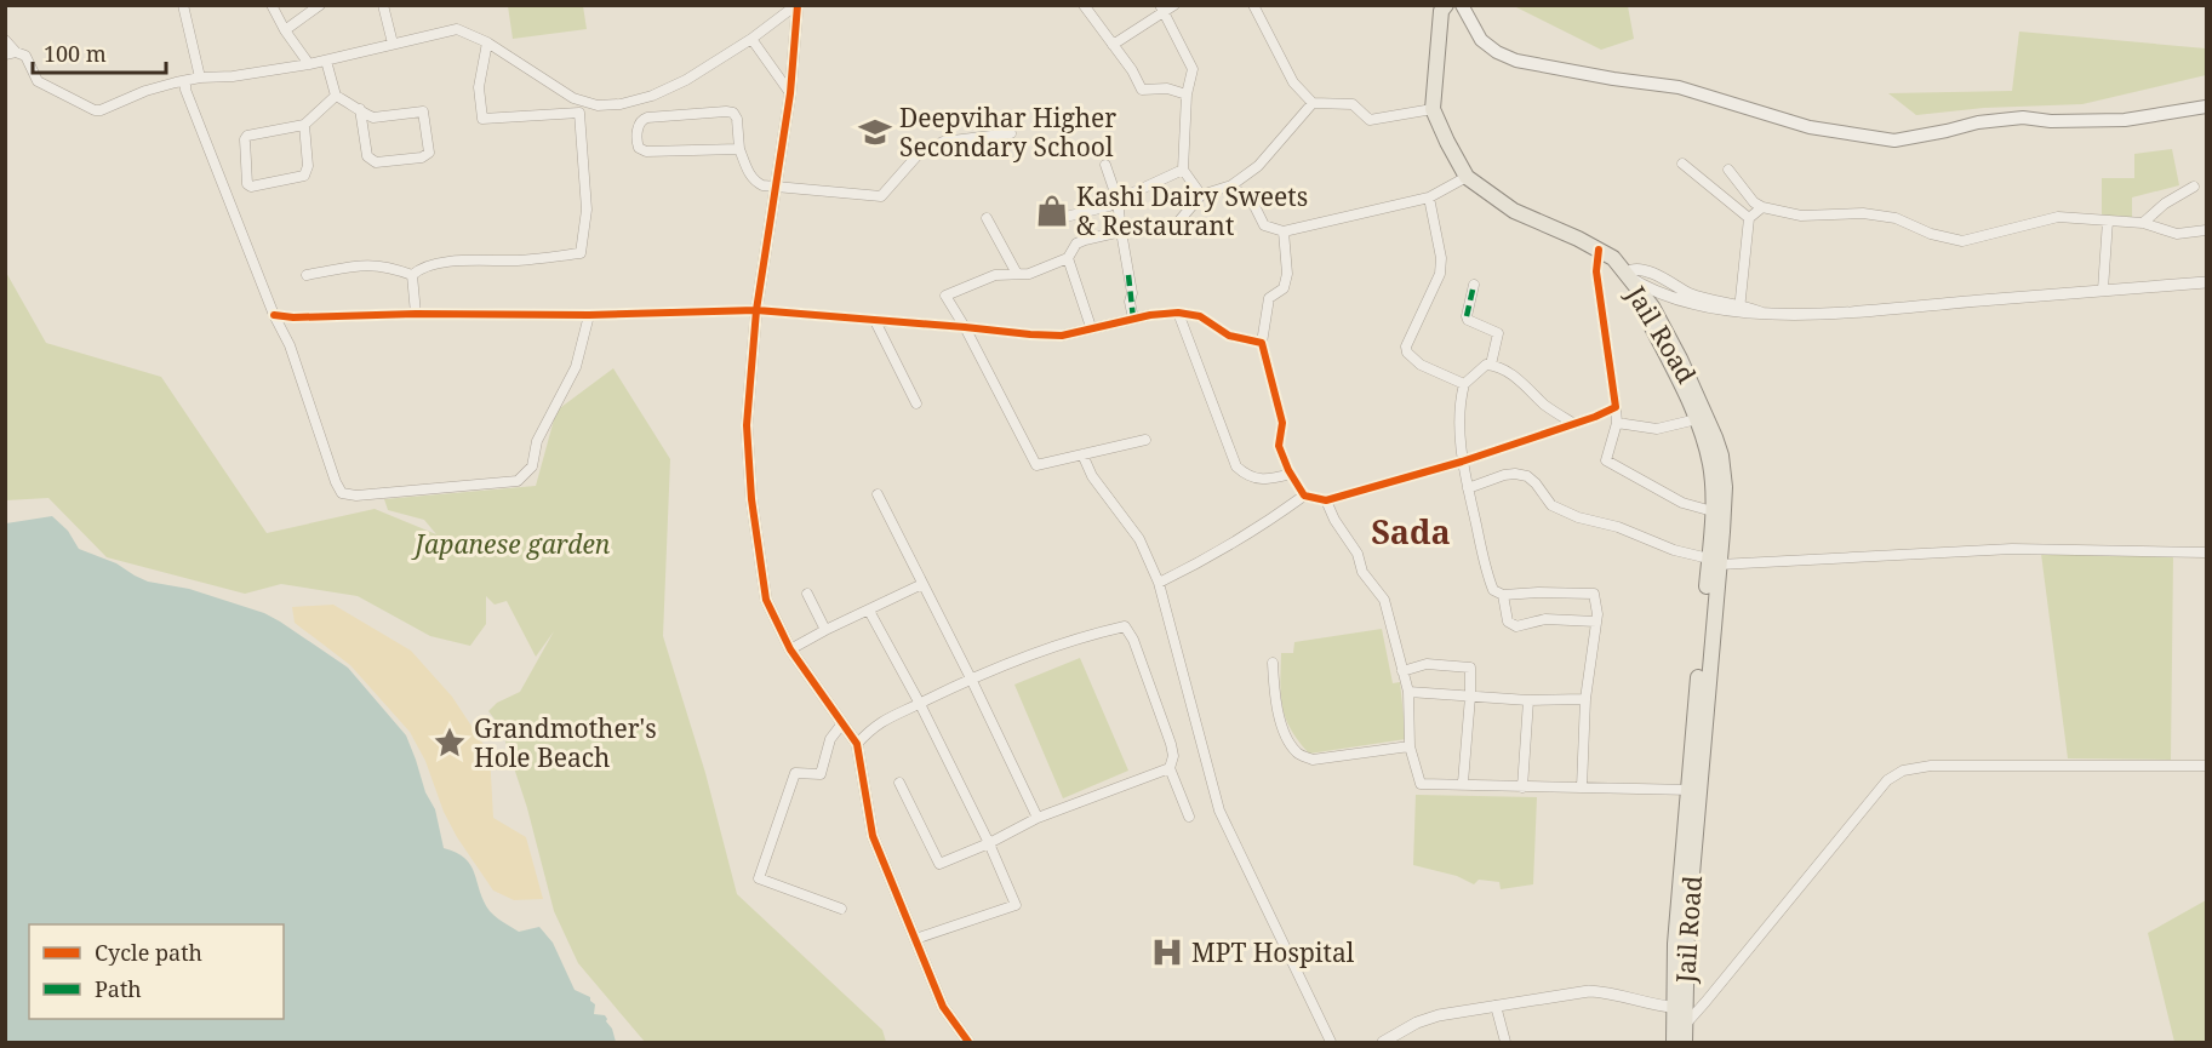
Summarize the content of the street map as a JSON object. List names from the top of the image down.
{
  "streets": {
    "main road": ["Jail Road"]
  },
  "districts": ["Sada"],
  "parks": ["Japanese garden"],
  "places": {
    "school or university": ["Deepvihar Higher Secondary School"],
    "shop": ["Kashi Dairy Sweets & Restaurant"],
    "place": ["Grandmother's Hole Beach"],
    "hospital": ["MPT Hospital"]
  },
  "legend": ["Cycle path", "Path"],
  "scale_bar": "100 m"
}
